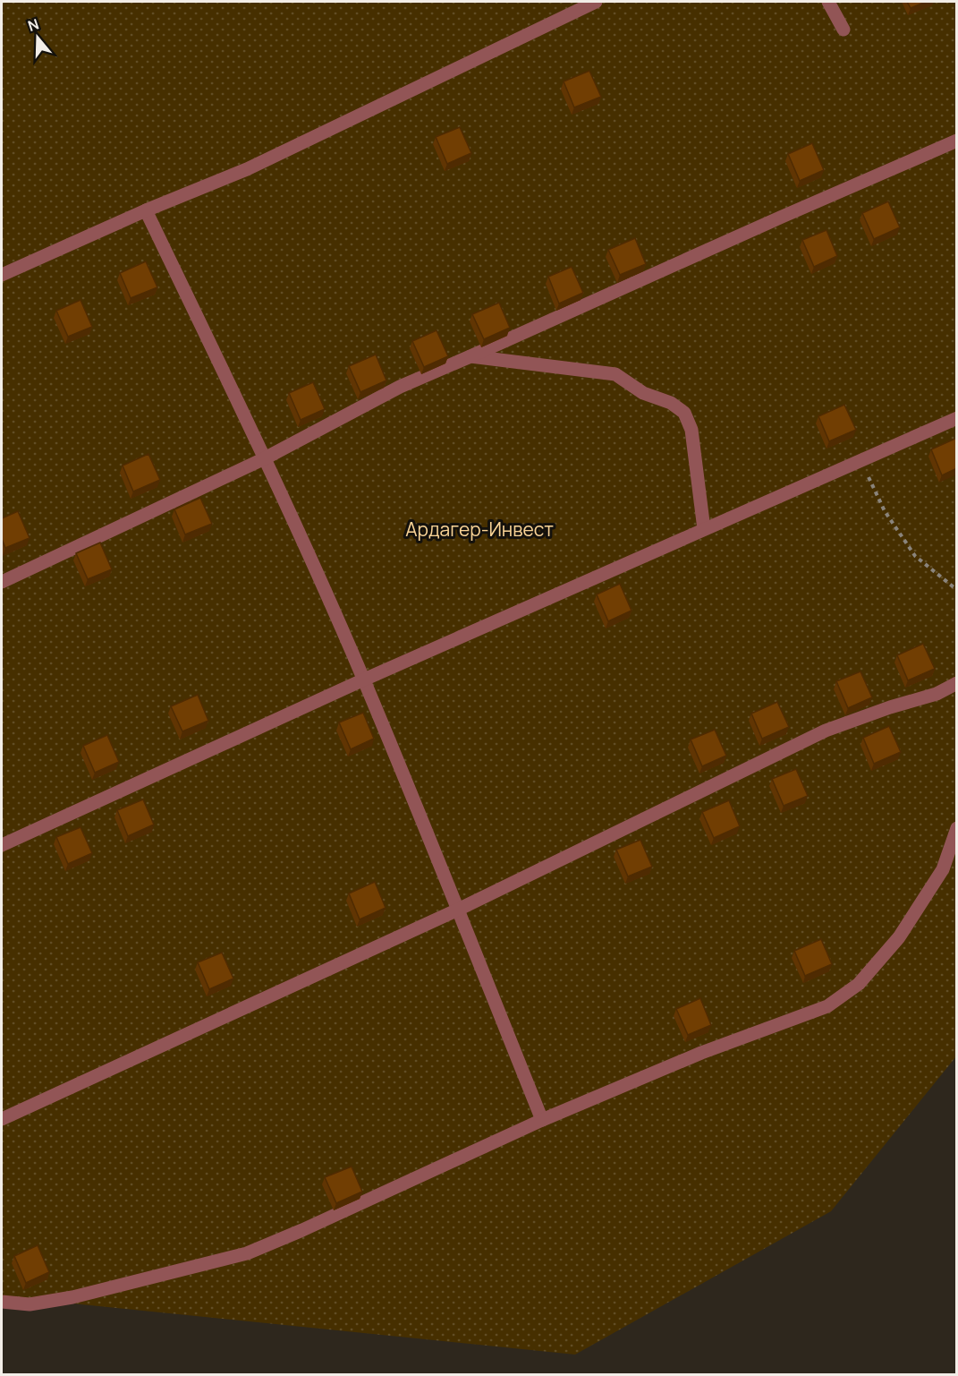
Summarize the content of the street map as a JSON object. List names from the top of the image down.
{
  "parks": ["Ардагер-Инвест"],
  "north": "top"
}
